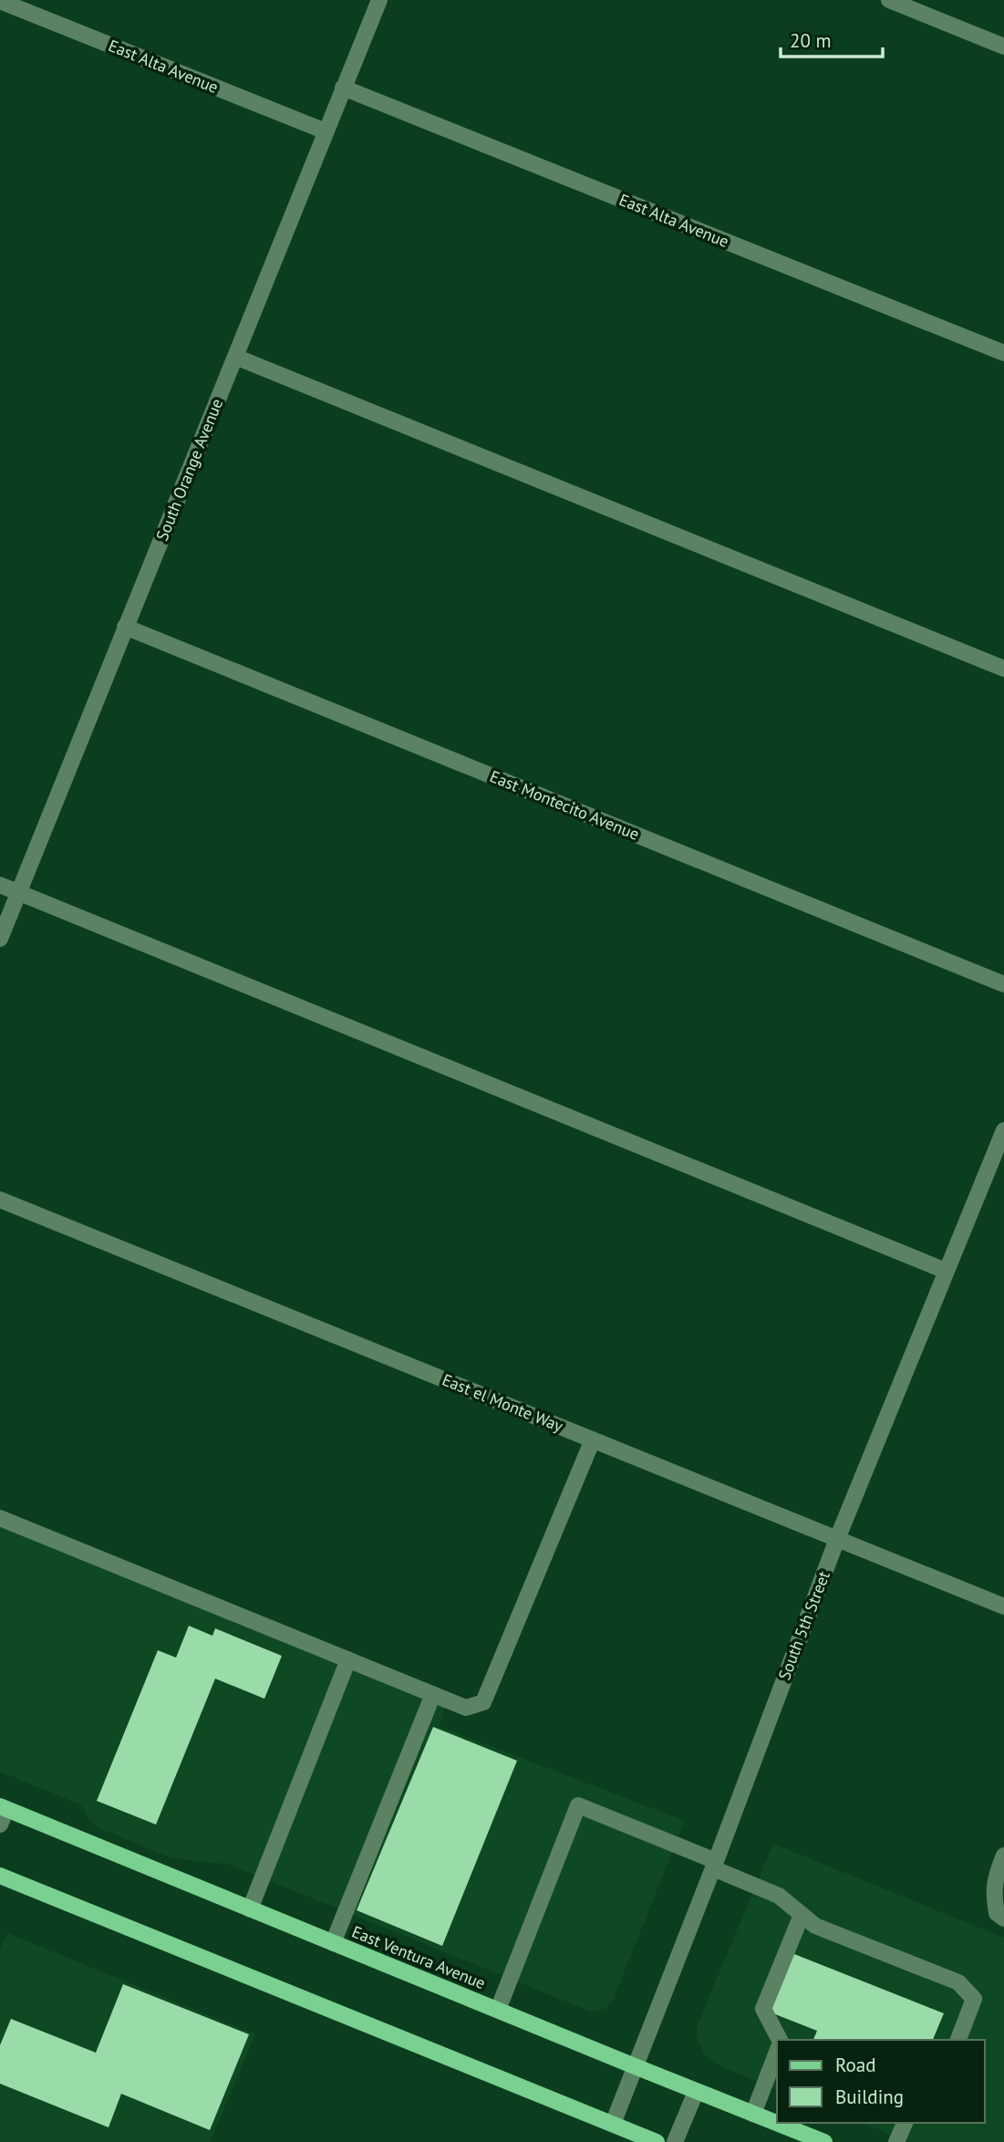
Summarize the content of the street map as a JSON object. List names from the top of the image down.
{
  "streets": {
    "main road": ["East Ventura Avenue"],
    "street": [
      "East Alta Avenue",
      "South Orange Avenue",
      "East Montecito Avenue",
      "East el Monte Way",
      "South 5th Street"
    ]
  },
  "crossings": [
    ["East Alta Avenue", "South Orange Avenue"],
    ["South Orange Avenue", "East Montecito Avenue"],
    ["East el Monte Way", "South 5th Street"],
    ["South 5th Street", "East Ventura Avenue"]
  ],
  "legend": ["Road", "Building"],
  "scale_bar": "20 m"
}
